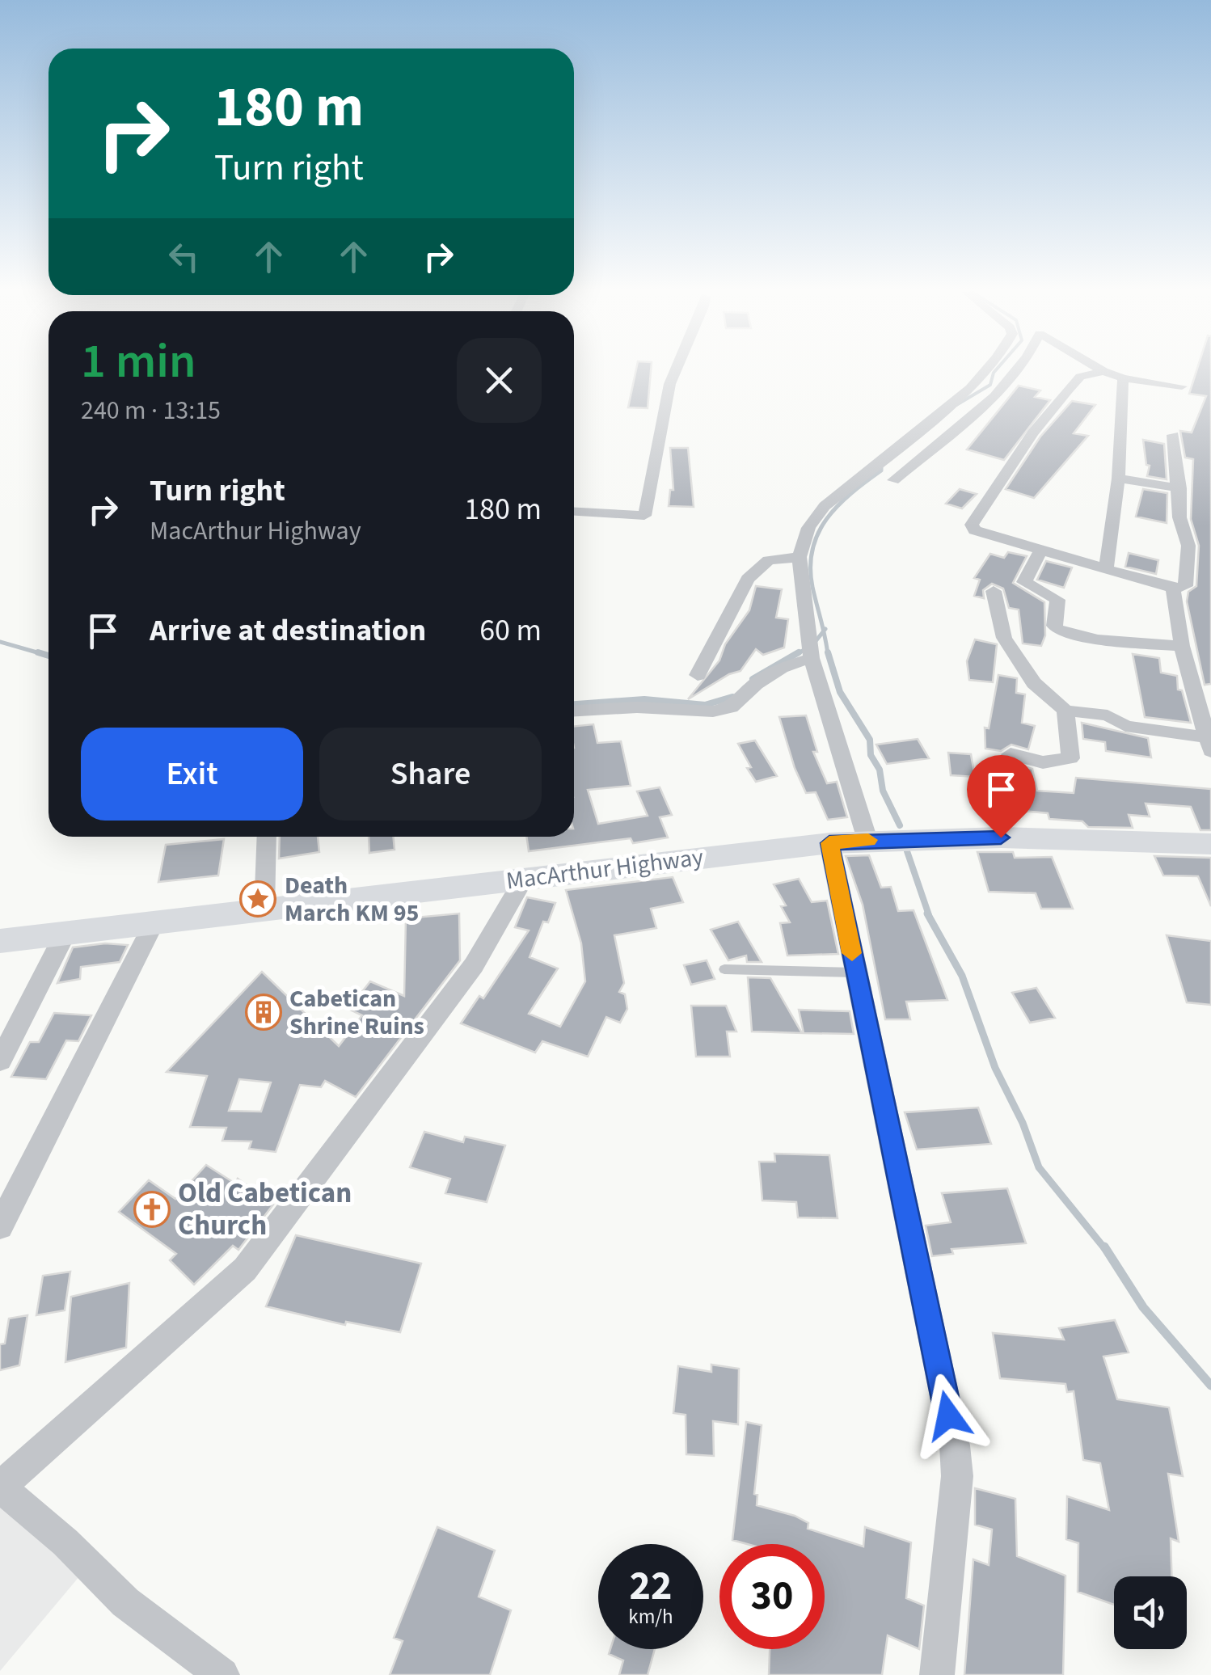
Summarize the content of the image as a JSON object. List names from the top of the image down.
{
  "streets": {
    "main road": ["MacArthur Highway"]
  },
  "places": {
    "place": ["Death March KM 95"],
    "building": ["Cabetican Shrine Ruins"],
    "church": ["Old Cabetican Church"]
  },
  "page": {
    "turn": ["180 m", "Turn right"],
    "heading": ["1 min", "240 m · 13:15"],
    "list": [
      {
        "name": "Turn right",
        "note": "MacArthur Highway",
        "value": "180 m"
      },
      {
        "name": "Arrive at destination",
        "value": "60 m"
      }
    ],
    "buttons": ["Exit", "Share"],
    "speed": "22 km/h",
    "limit": "30"
  }
}
